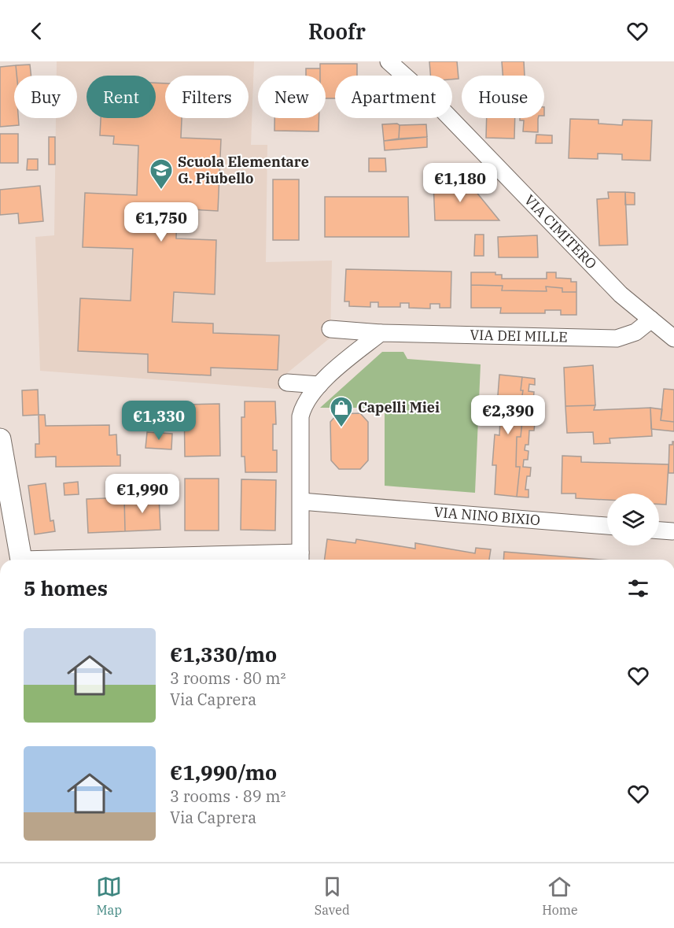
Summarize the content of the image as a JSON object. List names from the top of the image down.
{
  "streets": {
    "street": ["VIA CIMITERO", "VIA DEI MILLE", "VIA NINO BIXIO"]
  },
  "crossings": [
    ["VIA CIMITERO", "VIA DEI MILLE"]
  ],
  "places": {
    "school or university": ["Scuola Elementare G. Piubello"],
    "shop": ["Capelli Miei"]
  },
  "page": {
    "header": "Roofr",
    "chip": [
      "Buy",
      "Rent",
      "Filters",
      "New",
      "Apartment",
      "House"
    ],
    "price": [
      "€1,180",
      "€1,750",
      "€2,390",
      "€1,330",
      "€1,990"
    ],
    "heading": "5 homes",
    "list": [
      {
        "name": "€1,330/mo",
        "note": "3 rooms · 80 m² · Via Caprera"
      },
      {
        "name": "€1,990/mo",
        "note": "3 rooms · 89 m² · Via Caprera"
      }
    ],
    "tabs": ["Map", "Saved", "Home"]
  }
}
